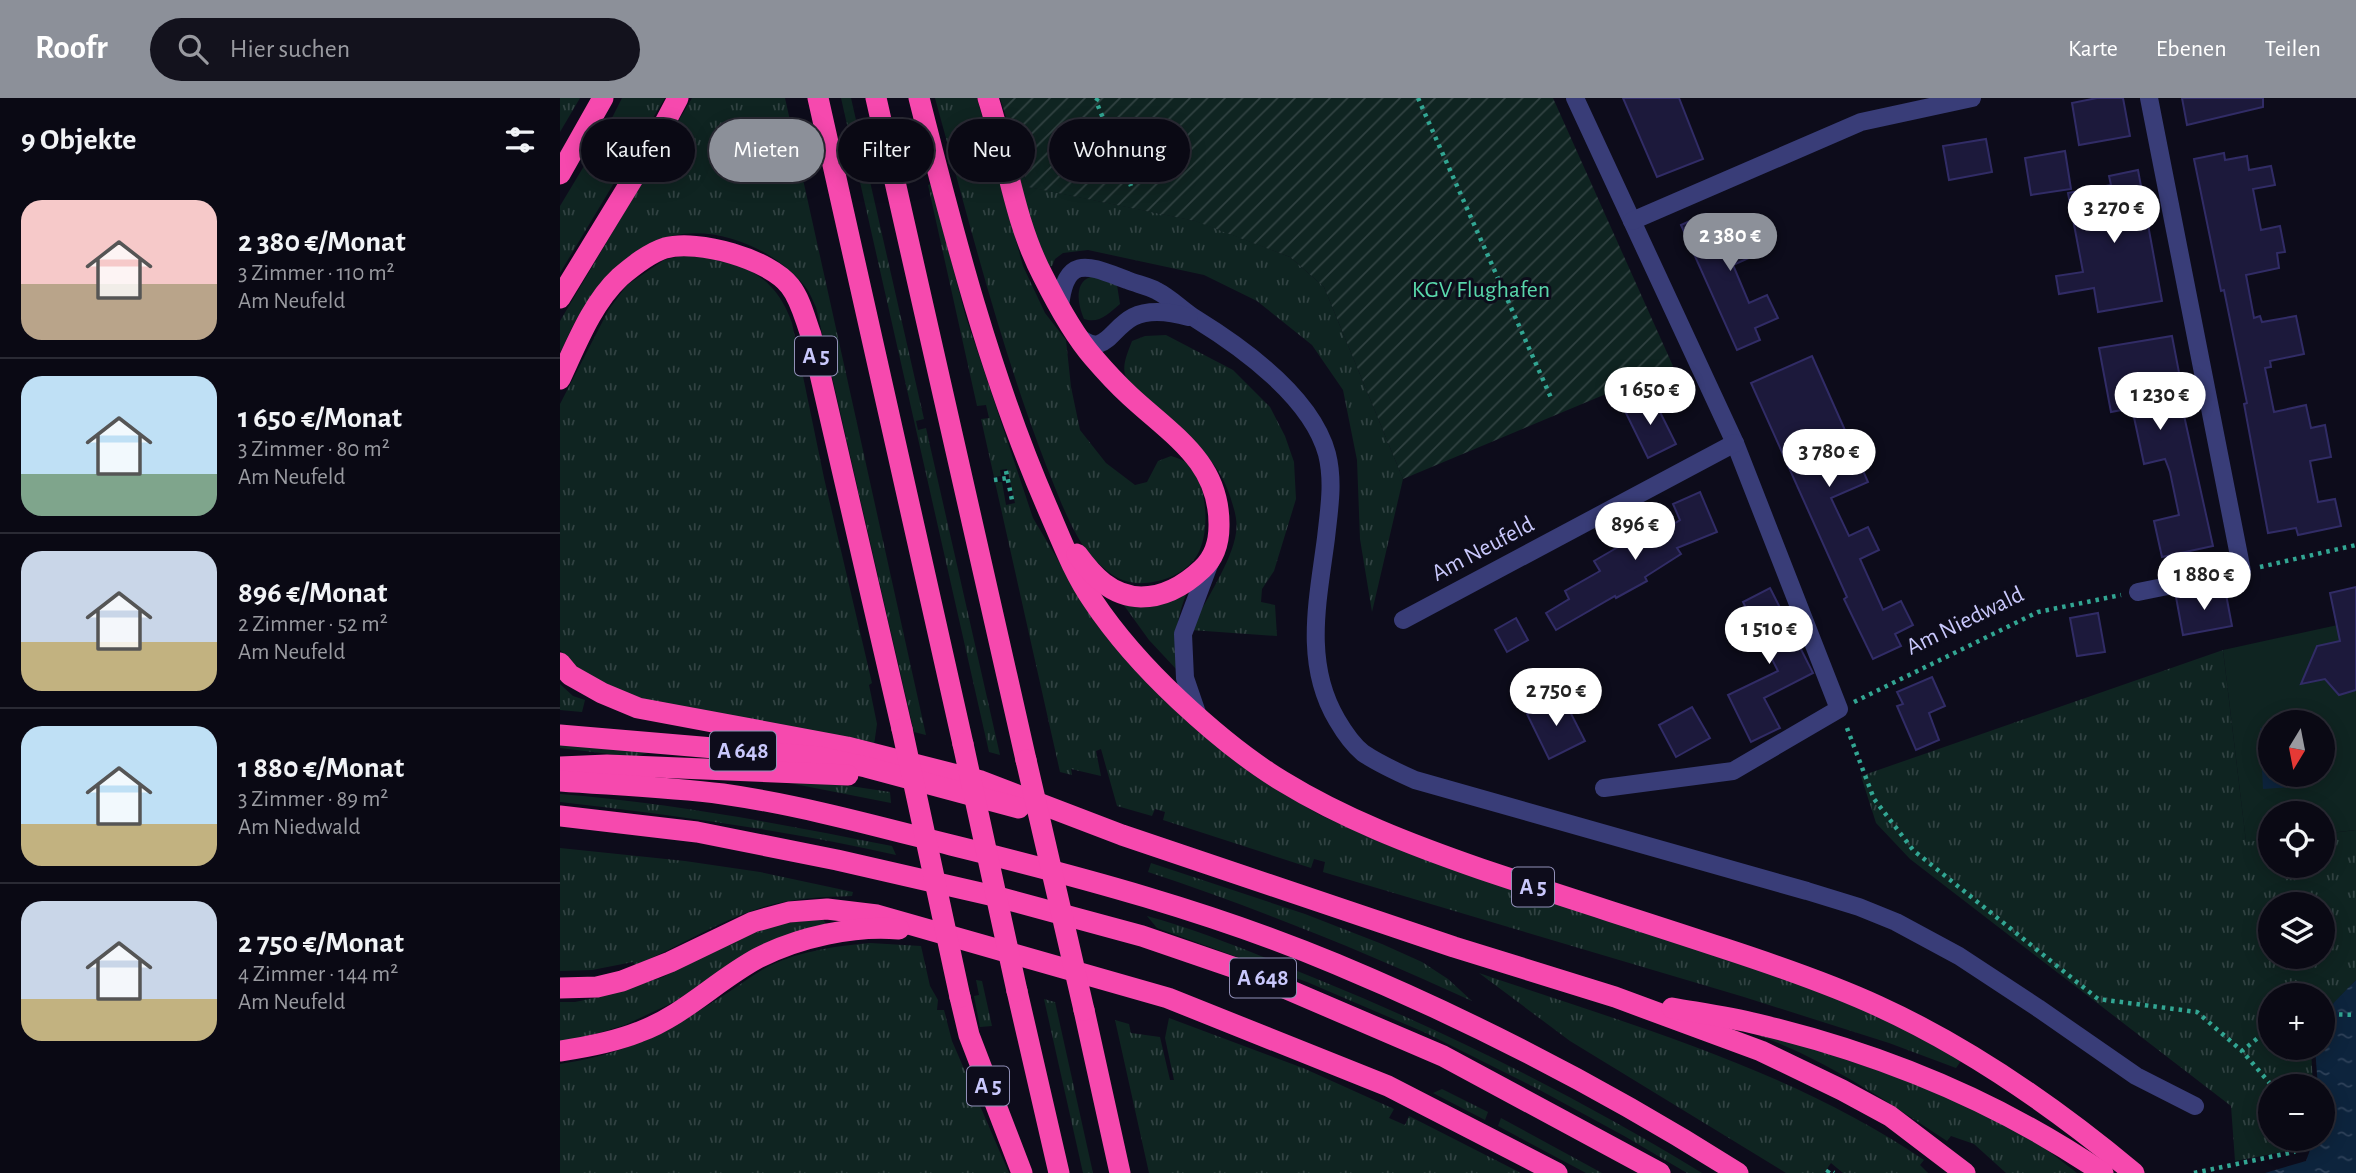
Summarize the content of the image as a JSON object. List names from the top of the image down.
{
  "streets": {
    "highway": ["A 5", "A 648"],
    "street": ["Am Neufeld"],
    "path": ["Am Niedwald"]
  },
  "parks": ["KGV Flughafen"],
  "north": "bottom",
  "page": {
    "header": "Roofr",
    "search": "Hier suchen",
    "nav": ["Karte", "Ebenen", "Teilen"],
    "heading": "9 Objekte",
    "chip": [
      "Kaufen",
      "Mieten",
      "Filter",
      "Neu",
      "Wohnung"
    ],
    "list": [
      {
        "name": "2 380 €/Monat",
        "note": "3 Zimmer · 110 m² · Am Neufeld"
      },
      {
        "name": "1 650 €/Monat",
        "note": "3 Zimmer · 80 m² · Am Neufeld"
      },
      {
        "name": "896 €/Monat",
        "note": "2 Zimmer · 52 m² · Am Neufeld"
      },
      {
        "name": "1 880 €/Monat",
        "note": "3 Zimmer · 89 m² · Am Niedwald"
      },
      {
        "name": "2 750 €/Monat",
        "note": "4 Zimmer · 144 m² · Am Neufeld"
      }
    ],
    "price": [
      "3 270 €",
      "2 380 €",
      "1 650 €",
      "1 230 €",
      "3 780 €",
      "896 €",
      "1 880 €",
      "1 510 €",
      "2 750 €"
    ],
    "map_buttons": ["+", "−"]
  }
}
